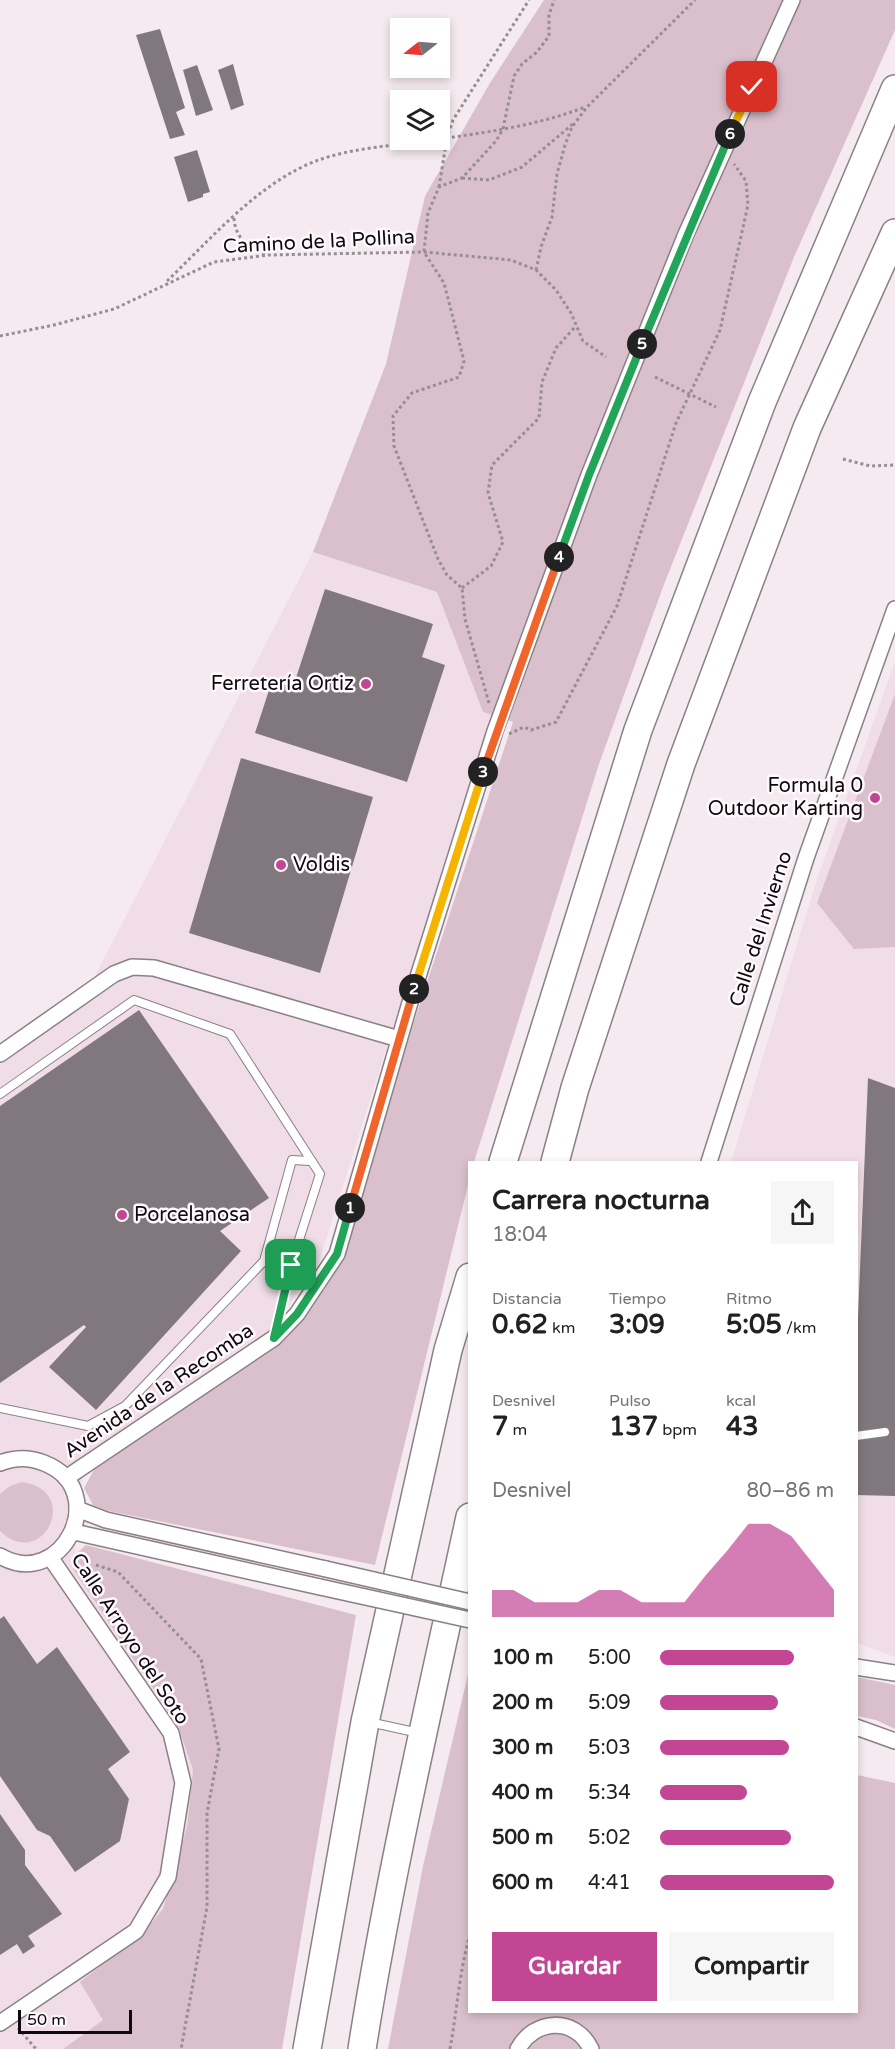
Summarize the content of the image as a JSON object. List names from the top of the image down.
{
  "streets": {
    "street": ["Calle del Invierno", "Avenida de la Recomba", "Calle Arroyo del Soto"],
    "path": ["Camino de la Pollina"]
  },
  "places": [
    "Ferretería Ortiz",
    "Formula 0 Outdoor Karting",
    "Voldis",
    "Porcelanosa"
  ],
  "scale_bar": "50 m",
  "north": "left",
  "page": {
    "pins": [
      "6",
      "5",
      "4",
      "3",
      "2",
      "1"
    ],
    "heading": ["Carrera nocturna", "18:04"],
    "stats": [
      ["Distancia", "0.62 km"],
      ["Tiempo", "3:09"],
      ["Ritmo", "5:05 /km"],
      ["Desnivel", "7 m"],
      ["Pulso", "137 bpm"],
      ["kcal", "43"]
    ],
    "chart": ["Desnivel", "80–86 m"],
    "list": [
      {
        "name": "100 m",
        "note": "5:00"
      },
      {
        "name": "200 m",
        "note": "5:09"
      },
      {
        "name": "300 m",
        "note": "5:03"
      },
      {
        "name": "400 m",
        "note": "5:34"
      },
      {
        "name": "500 m",
        "note": "5:02"
      },
      {
        "name": "600 m",
        "note": "4:41"
      }
    ],
    "buttons": ["Guardar", "Compartir"],
    "scale": "50 m"
  }
}
